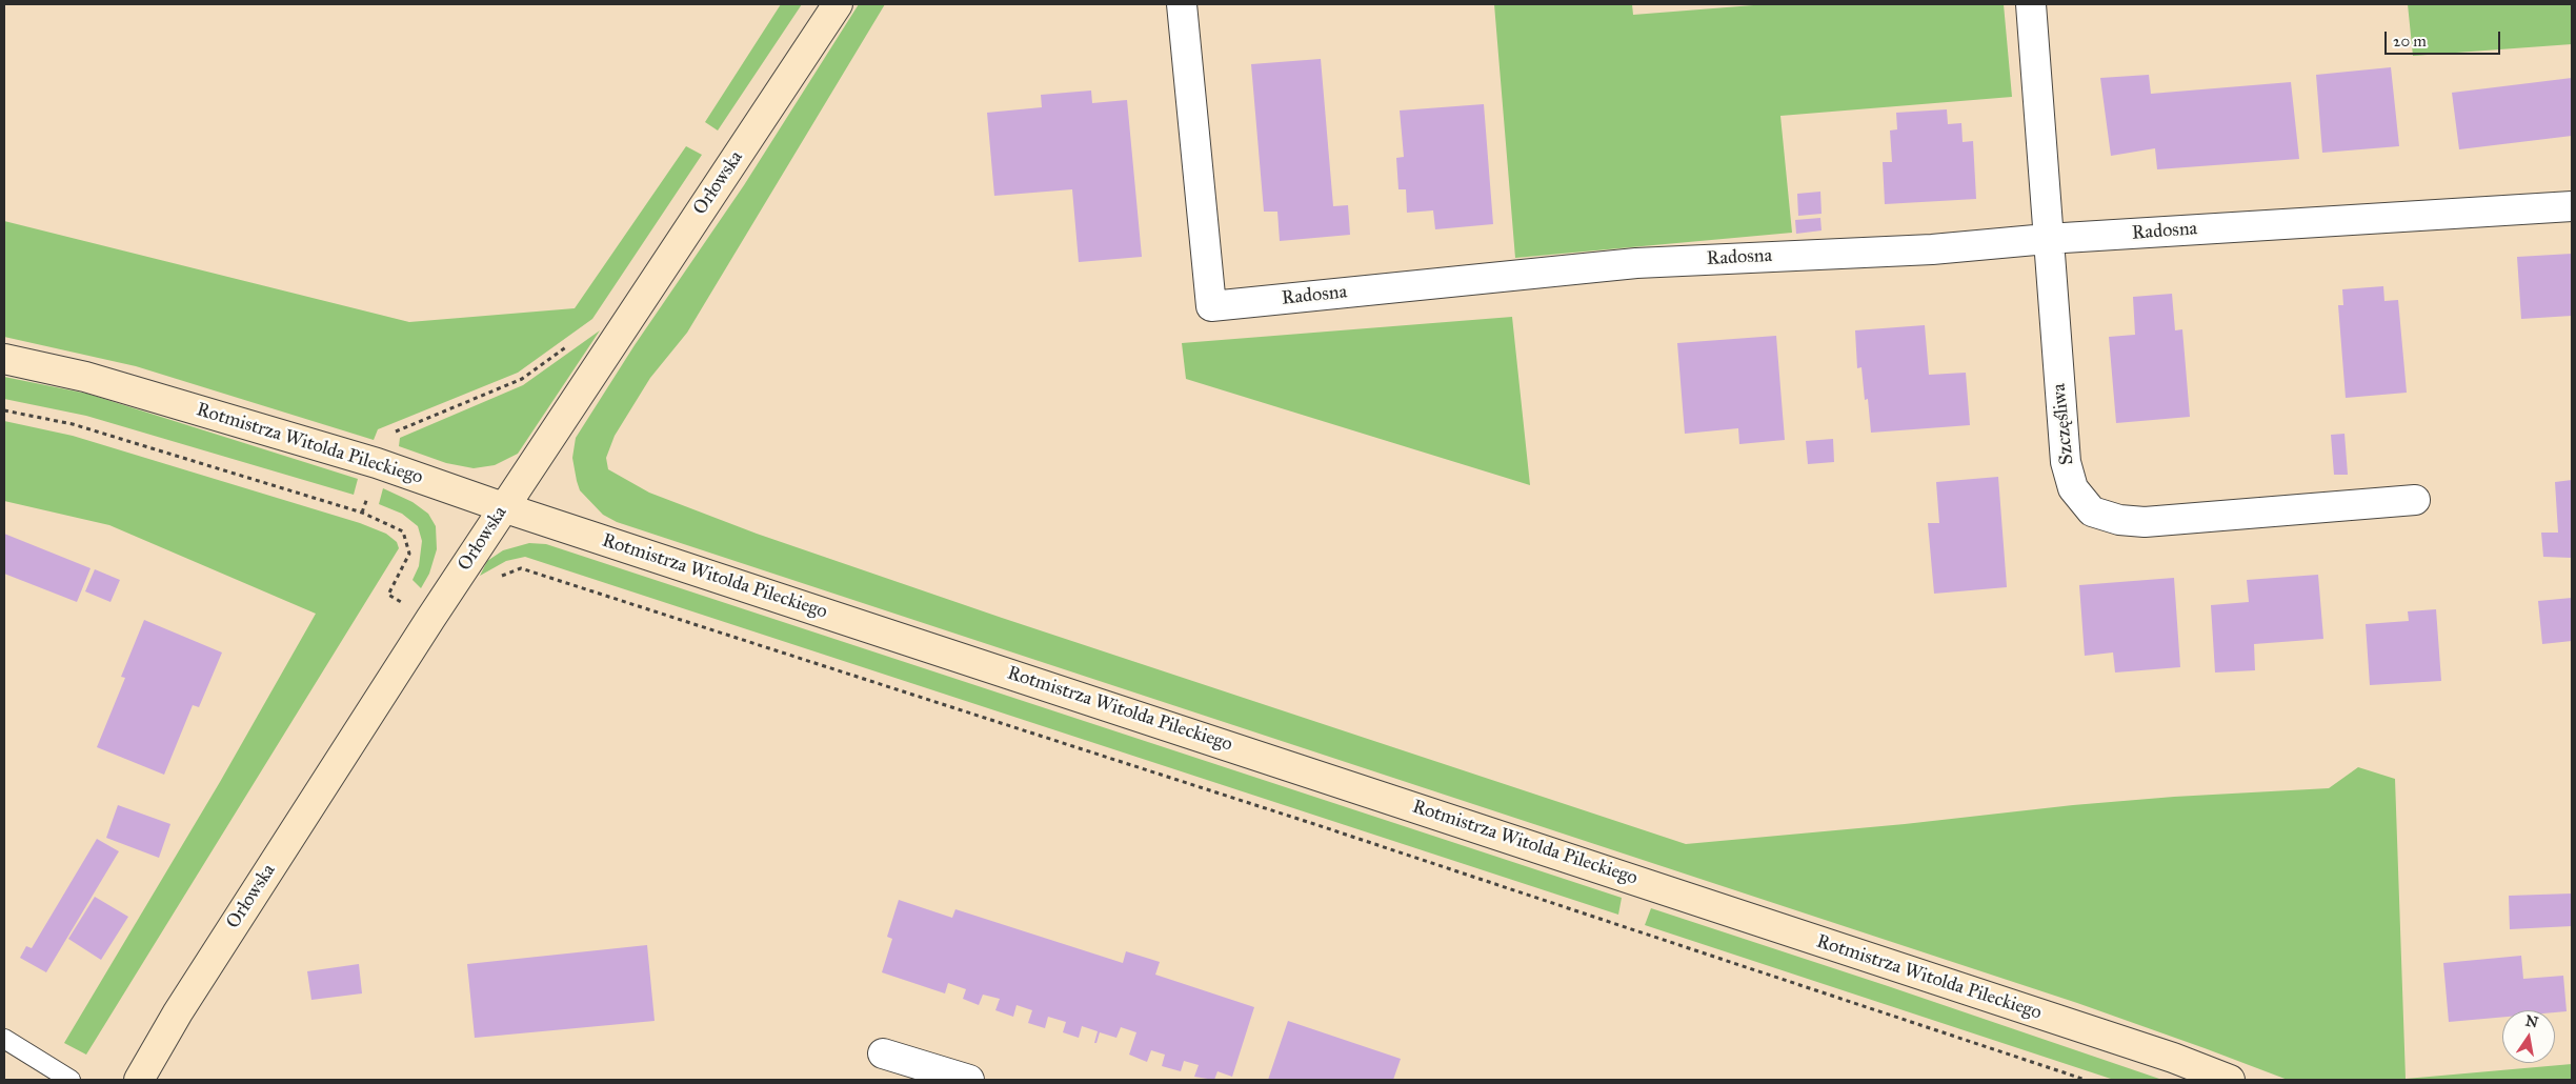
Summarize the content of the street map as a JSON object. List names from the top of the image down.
{
  "streets": {
    "street": [
      "Orłowska",
      "Radosna",
      "Szczęśliwa",
      "Rotmistrza Witolda Pileckiego"
    ]
  },
  "crossings": [
    ["Orłowska", "Rotmistrza Witolda Pileckiego"],
    ["Radosna", "Szczęśliwa"]
  ],
  "scale_bar": "20 m",
  "north": "top"
}
